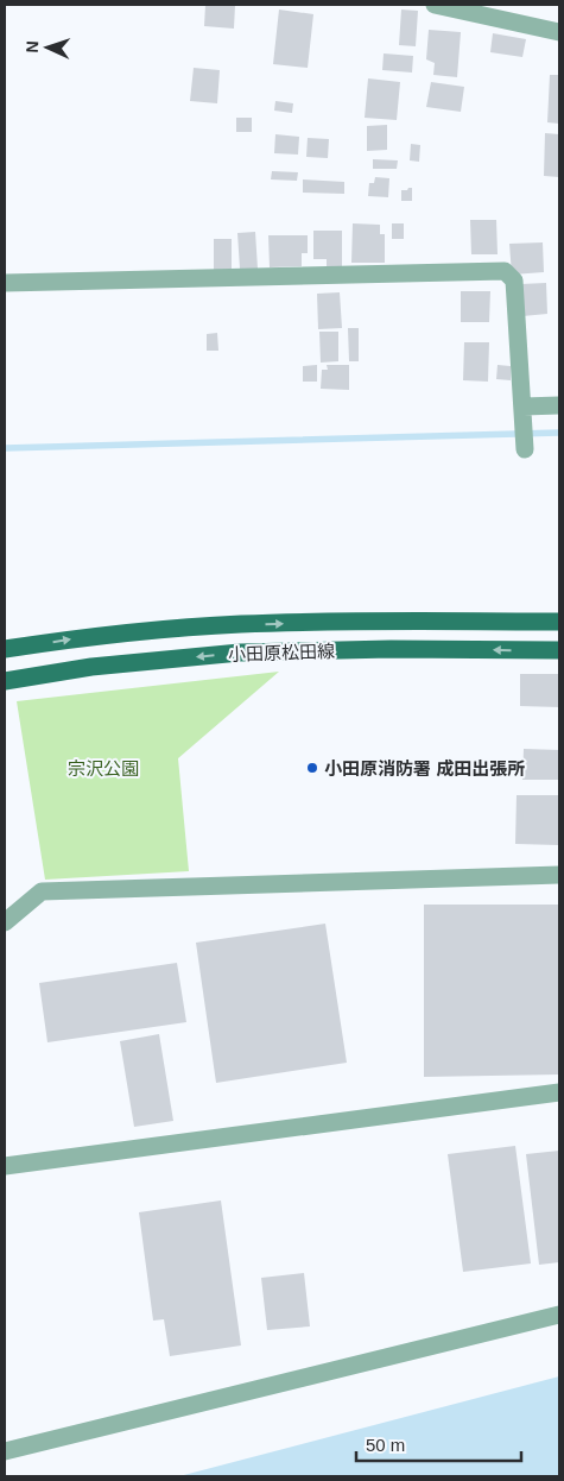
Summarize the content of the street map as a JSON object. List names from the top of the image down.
{
  "streets": {
    "main road": ["小田原松田線"]
  },
  "parks": ["宗沢公園"],
  "places": ["小田原消防署 成田出張所"],
  "scale_bar": "50 m",
  "north": "left"
}
